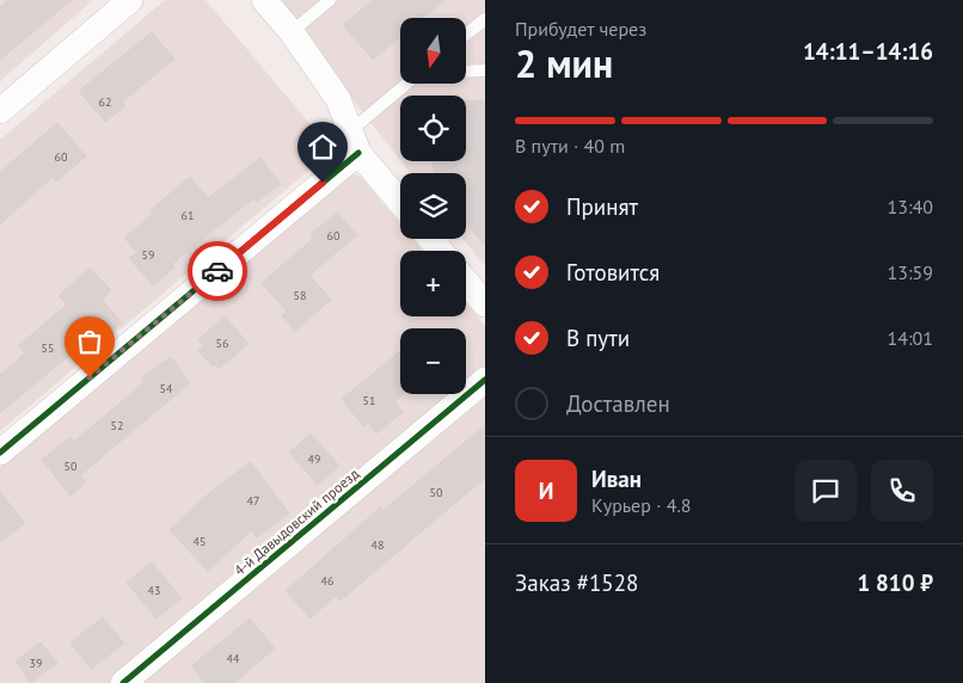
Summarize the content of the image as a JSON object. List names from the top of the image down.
{
  "streets": {
    "street": ["4-й Давыдовский проезд"]
  },
  "house_numbers": [
    "62",
    "60",
    "61",
    "60",
    "59",
    "58",
    "56",
    "55",
    "54",
    "51",
    "52",
    "49",
    "50",
    "50",
    "47",
    "45",
    "48",
    "46",
    "43",
    "44",
    "39"
  ],
  "north": "bottom",
  "page": {
    "heading": ["2 мин", "Прибудет через", "14:11–14:16"],
    "panel": [
      "Иван",
      "Курьер · 4.8",
      "Заказ #1528",
      "1 810 ₽"
    ],
    "map_buttons": ["+", "−"],
    "bar": "В пути · 40 m",
    "list": [
      ["Принят", "13:40"],
      ["Готовится", "13:59"],
      ["В пути", "14:01"],
      "Доставлен"
    ],
    "round": "И"
  }
}
